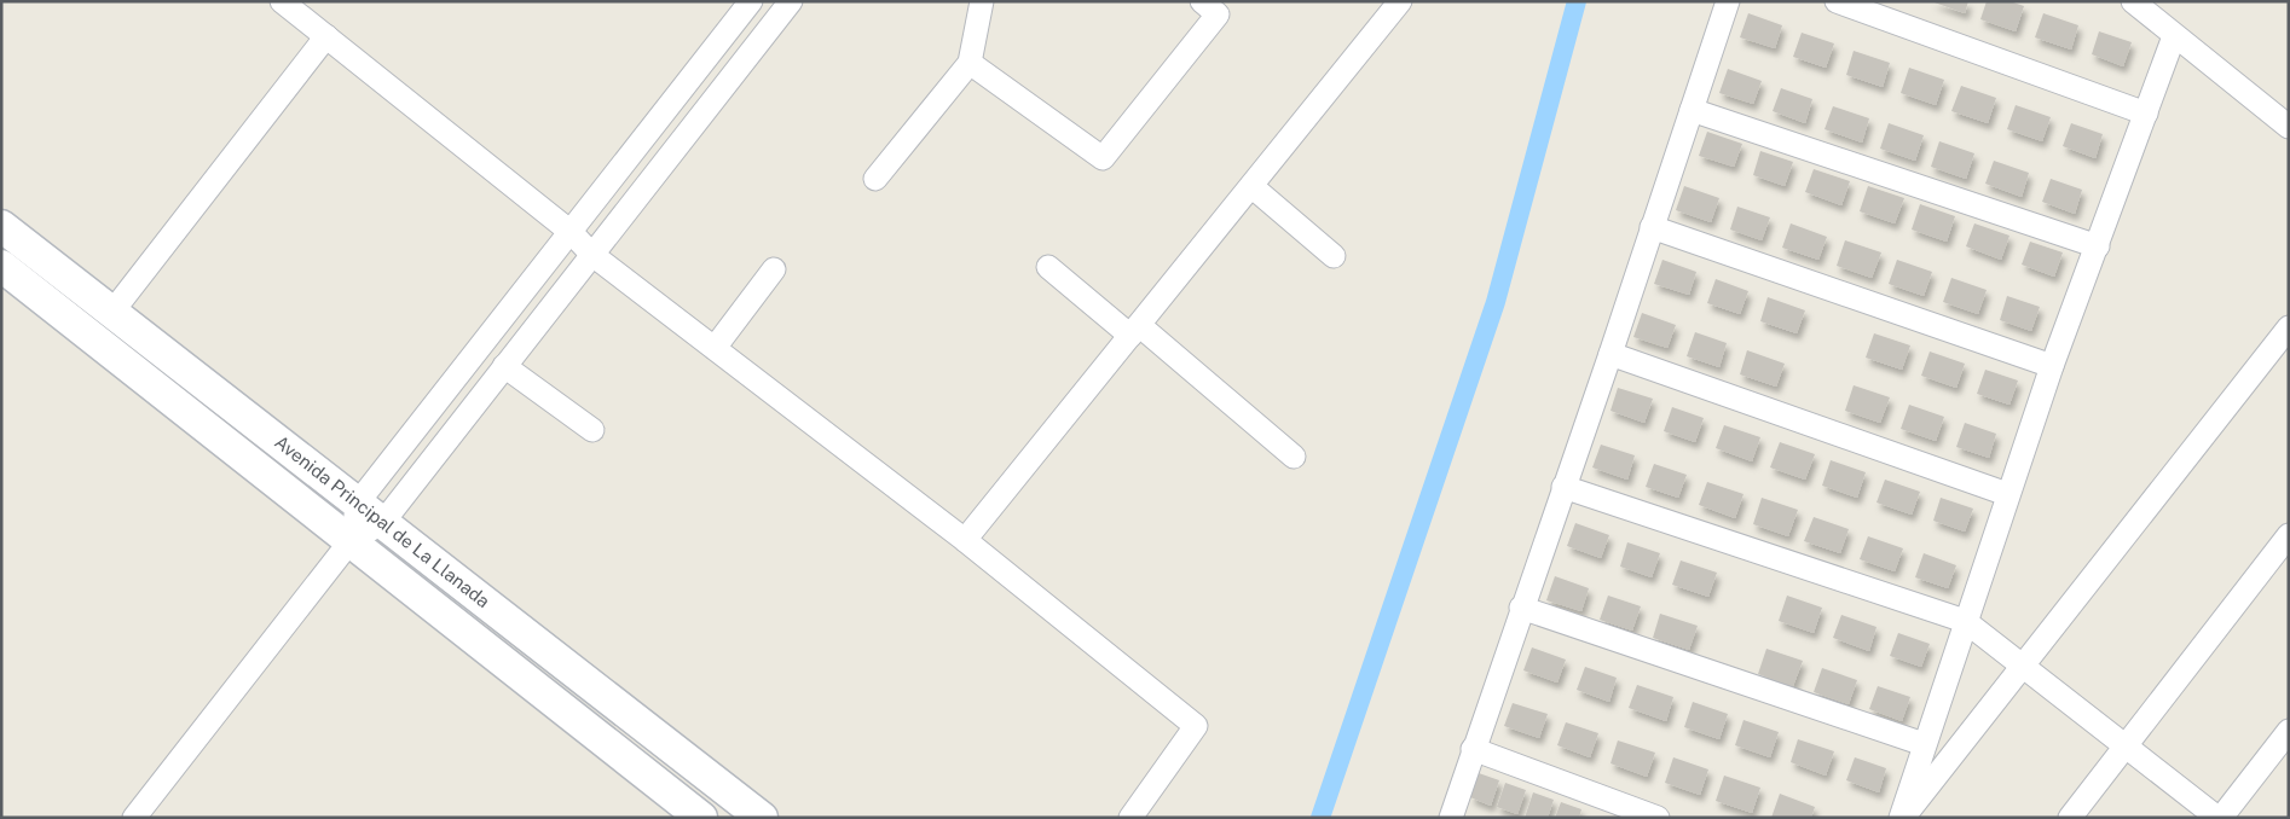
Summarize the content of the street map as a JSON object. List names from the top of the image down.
{
  "streets": {
    "main road": ["Avenida Principal de La Llanada"]
  }
}
